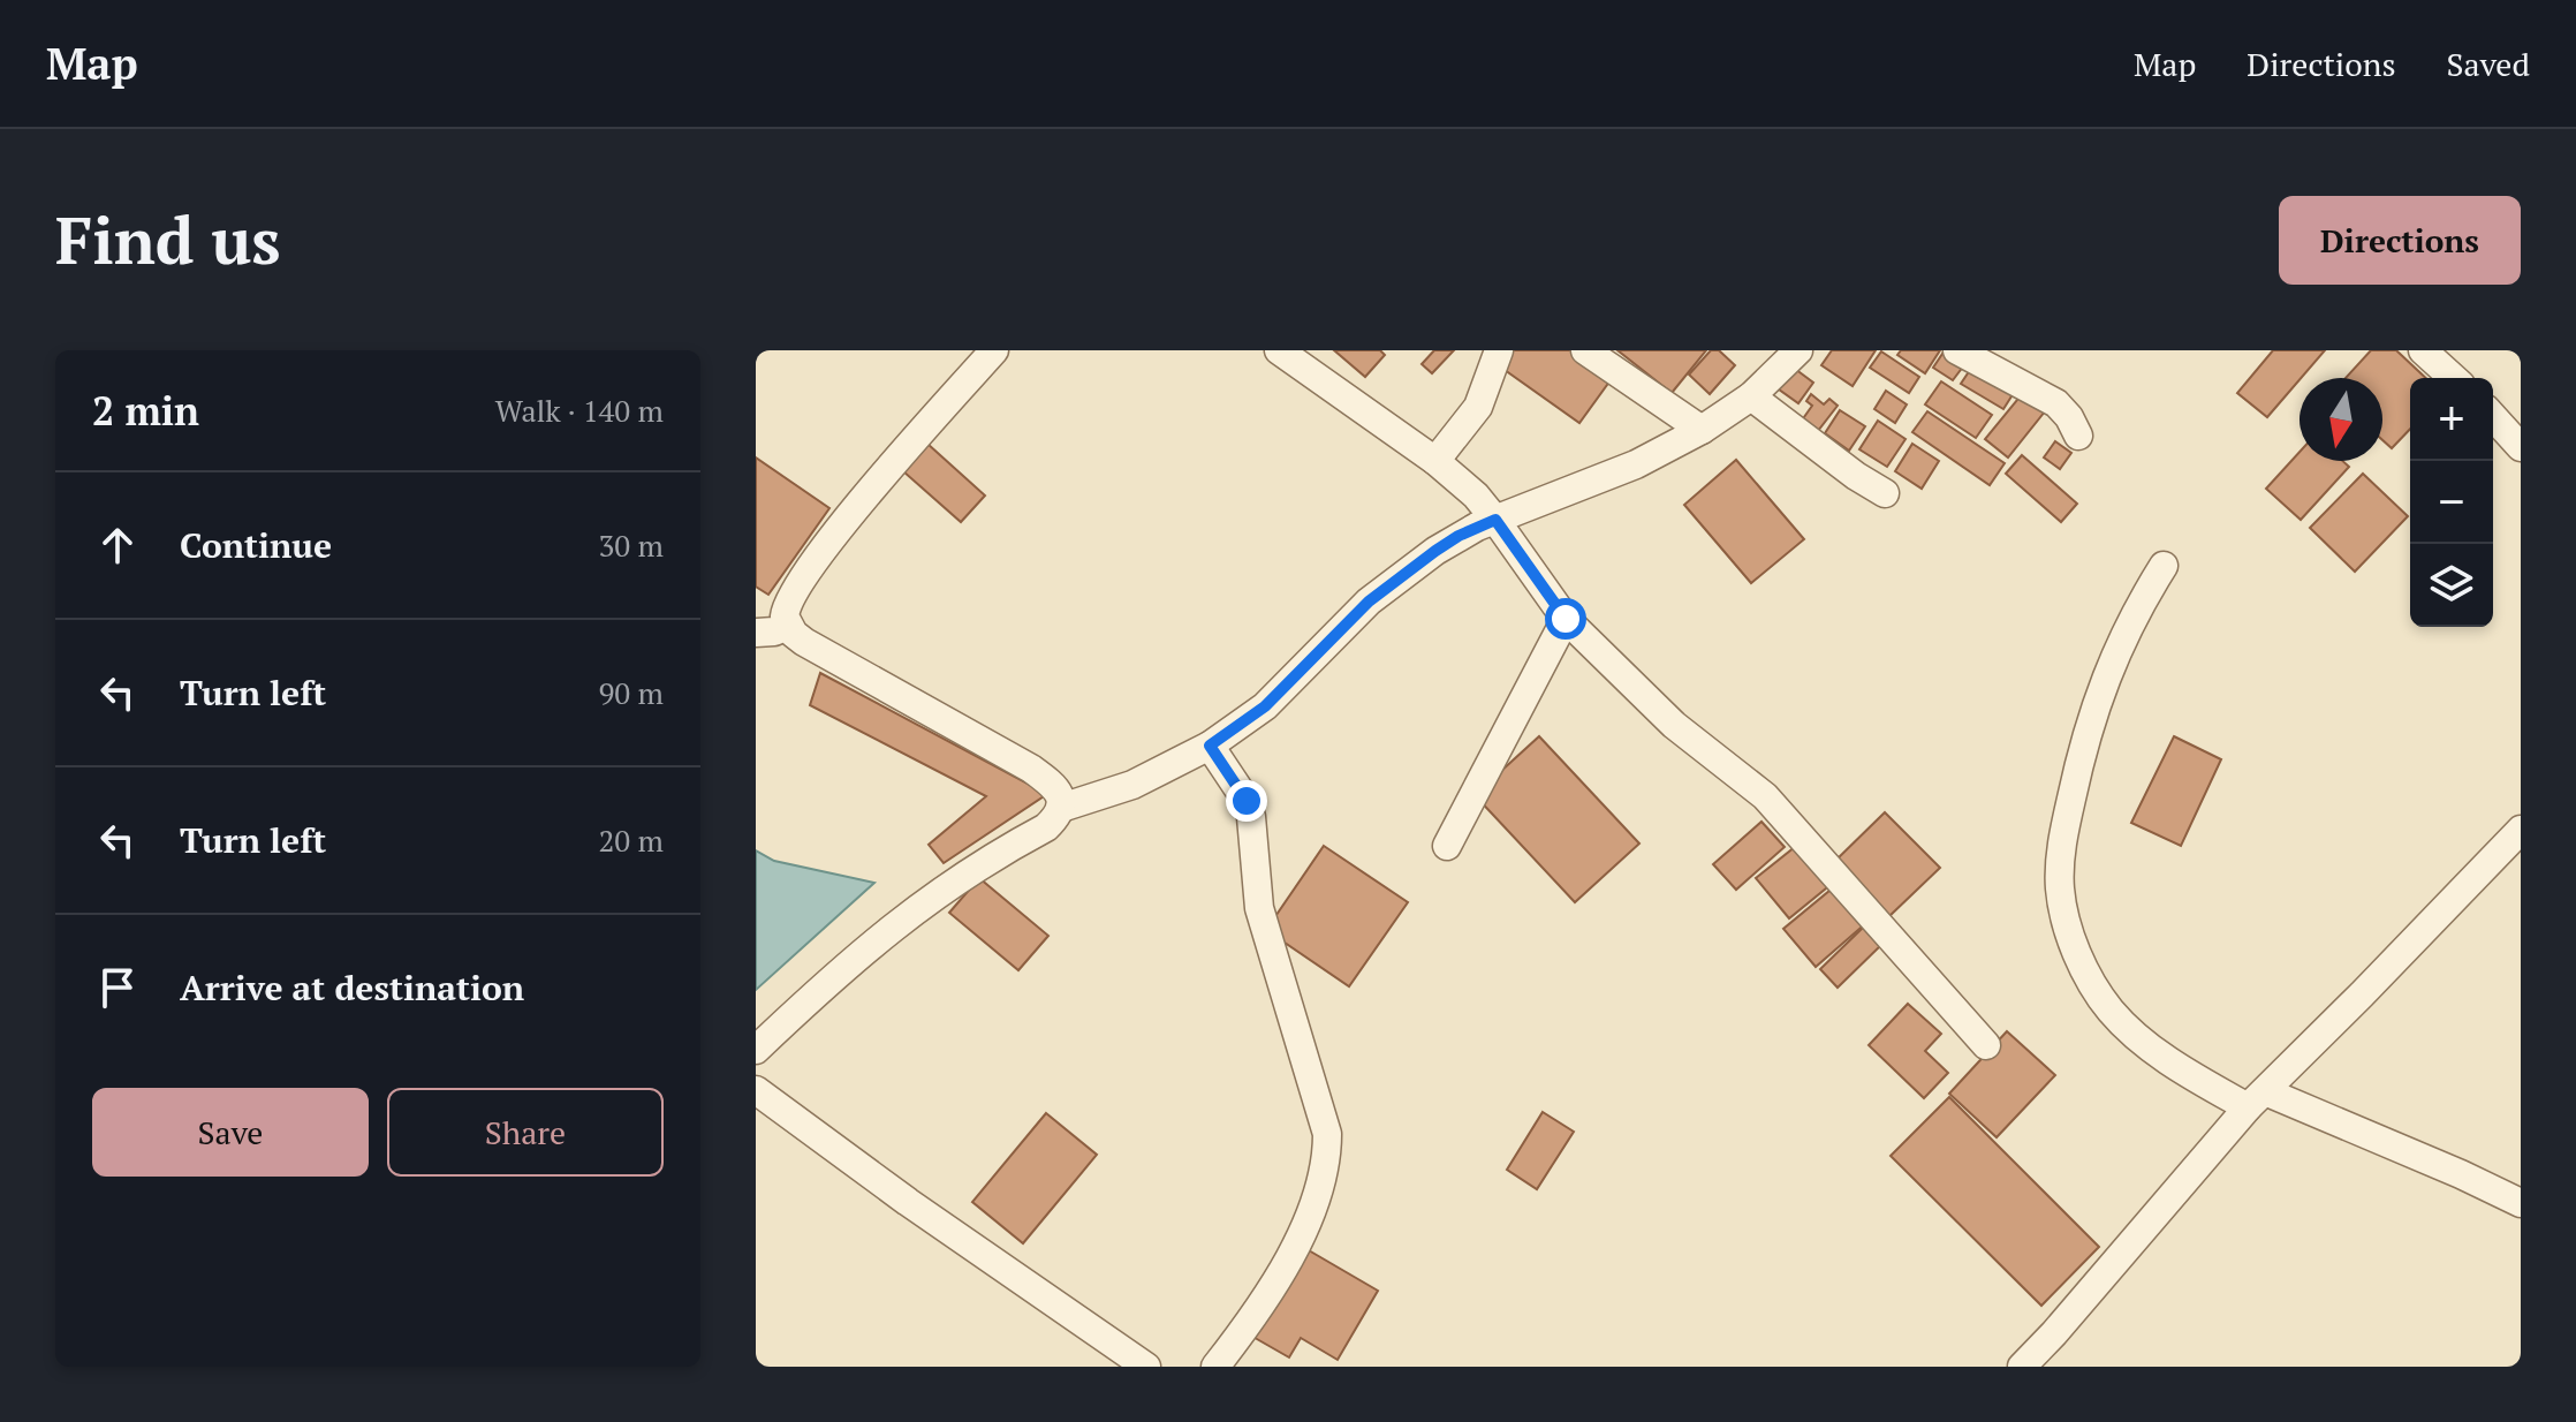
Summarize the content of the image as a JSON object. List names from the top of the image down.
{
  "north": "bottom",
  "page": {
    "header": "Map",
    "nav": ["Map", "Directions", "Saved"],
    "buttons": [
      "Directions",
      ["Save", "Share"]
    ],
    "title": "Find us",
    "heading": ["2 min", "Walk · 140 m"],
    "map_buttons": ["+", "−"],
    "list": [
      ["Continue", "30 m"],
      ["Turn left", "90 m"],
      ["Turn left", "20 m"],
      "Arrive at destination"
    ]
  }
}
